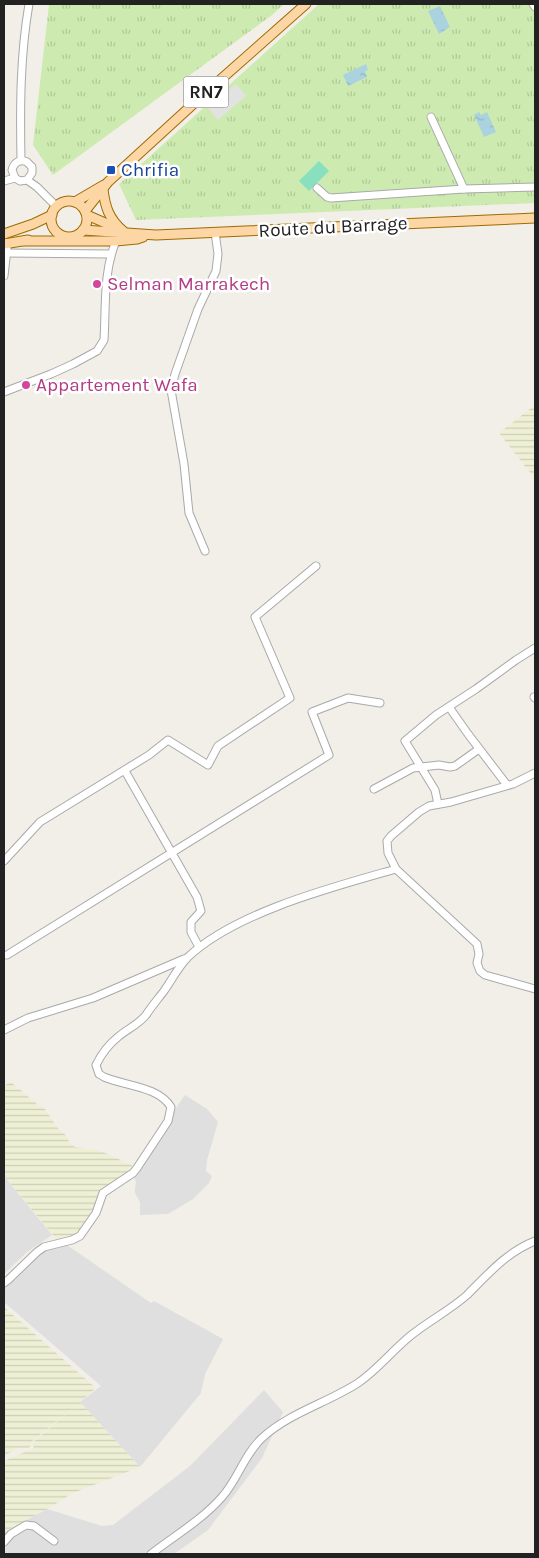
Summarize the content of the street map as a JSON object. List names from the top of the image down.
{
  "streets": {
    "main road": ["RN7", "Route du Barrage"]
  },
  "crossings": [
    ["RN7", "Route du Barrage"]
  ],
  "places": {
    "transit": ["Chrifia"],
    "other": ["Selman Marrakech", "Appartement Wafa"]
  }
}
